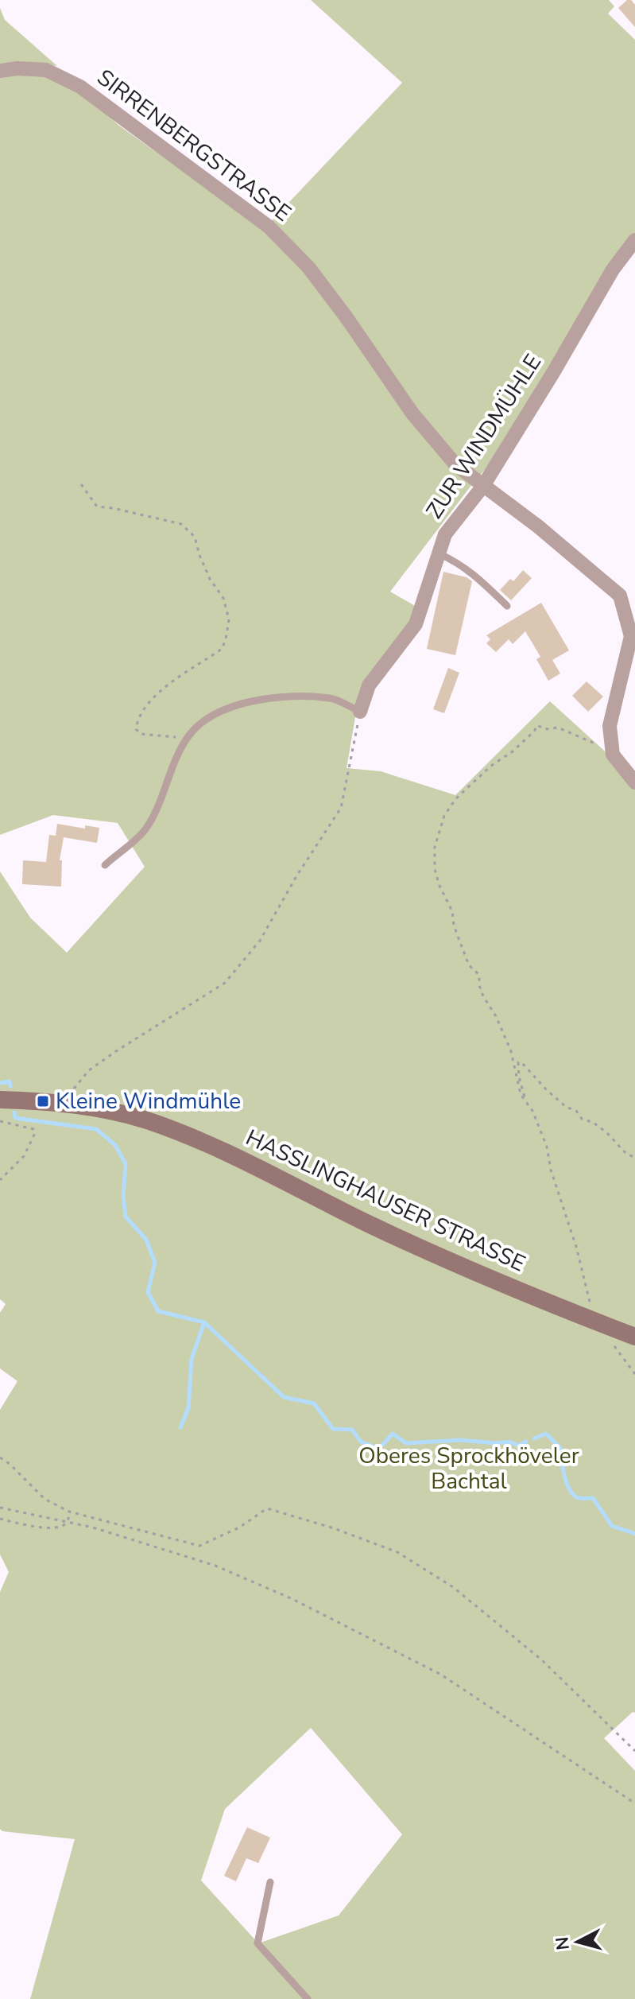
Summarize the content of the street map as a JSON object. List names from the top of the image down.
{
  "streets": {
    "main road": ["HASSLINGHAUSER STRASSE"],
    "street": ["SIRRENBERGSTRASSE", "ZUR WINDMÜHLE"]
  },
  "crossings": [
    ["SIRRENBERGSTRASSE", "ZUR WINDMÜHLE"]
  ],
  "parks": ["Oberes Sprockhöveler Bachtal"],
  "places": {
    "transit": ["Kleine Windmühle"]
  },
  "north": "left"
}
